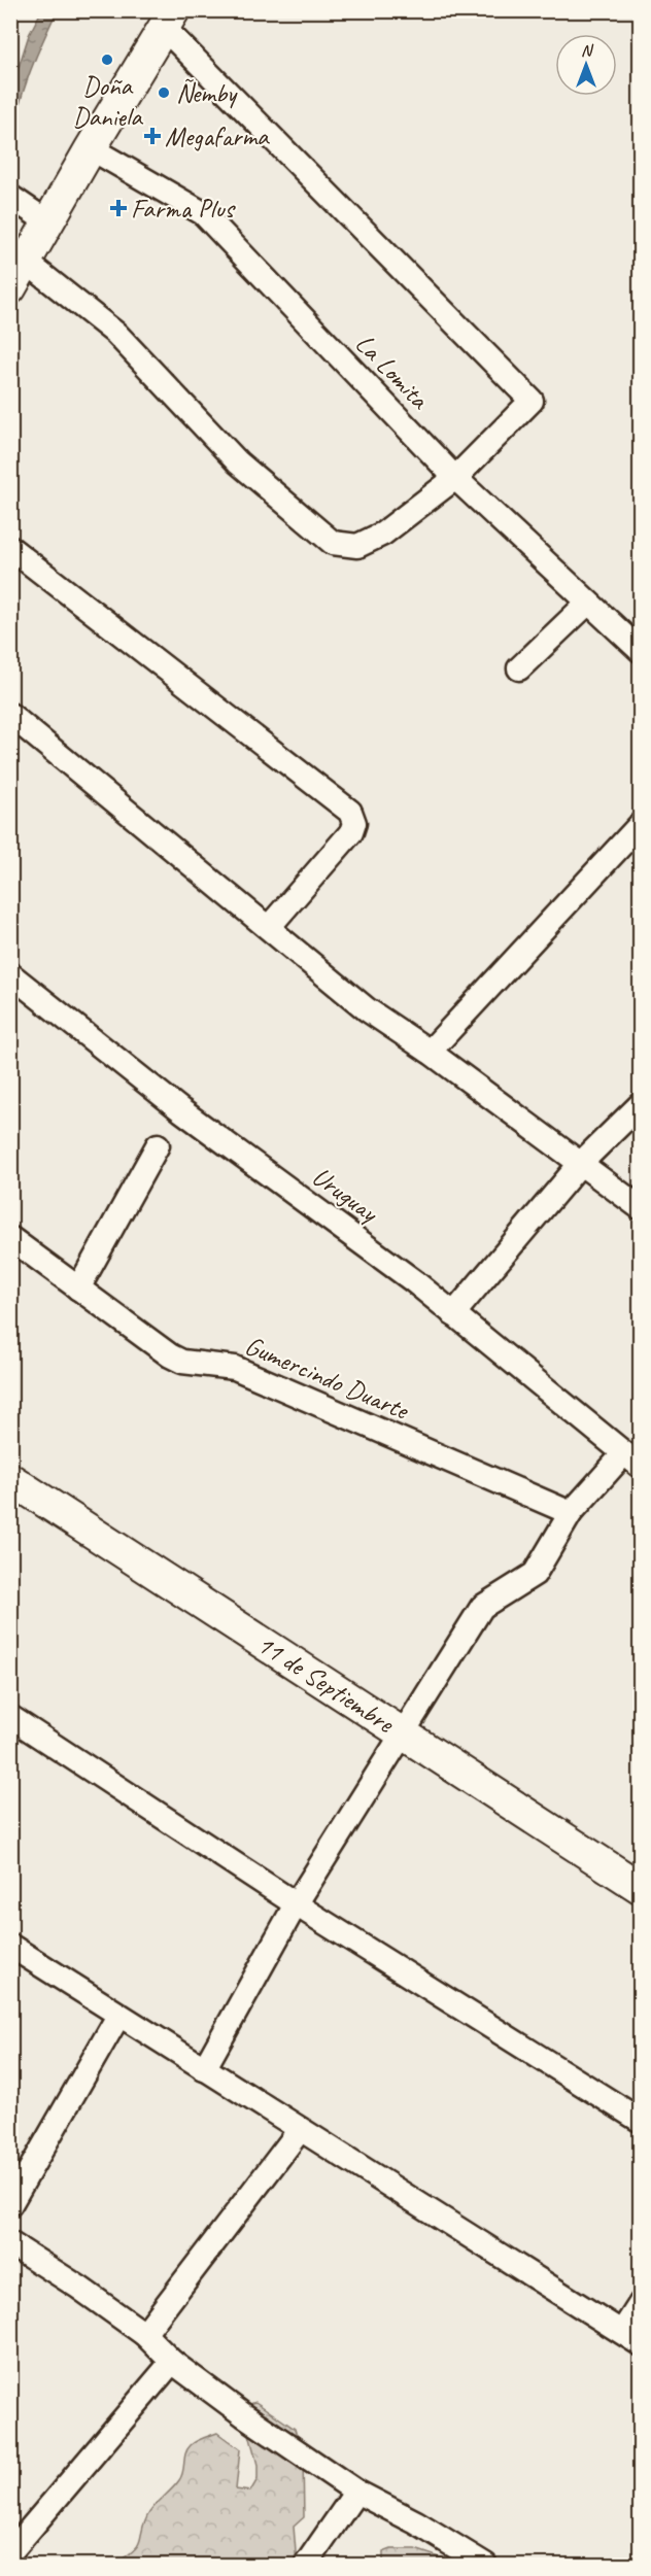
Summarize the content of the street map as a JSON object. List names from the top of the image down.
{
  "streets": {
    "main road": ["11 de Septiembre"],
    "street": ["La Lomita", "Uruguay", "Gumercindo Duarte"]
  },
  "places": {
    "other": ["Doña Daniela", "Ñemby"],
    "health": ["Megafarma", "Farma Plus"]
  },
  "north": "top"
}
